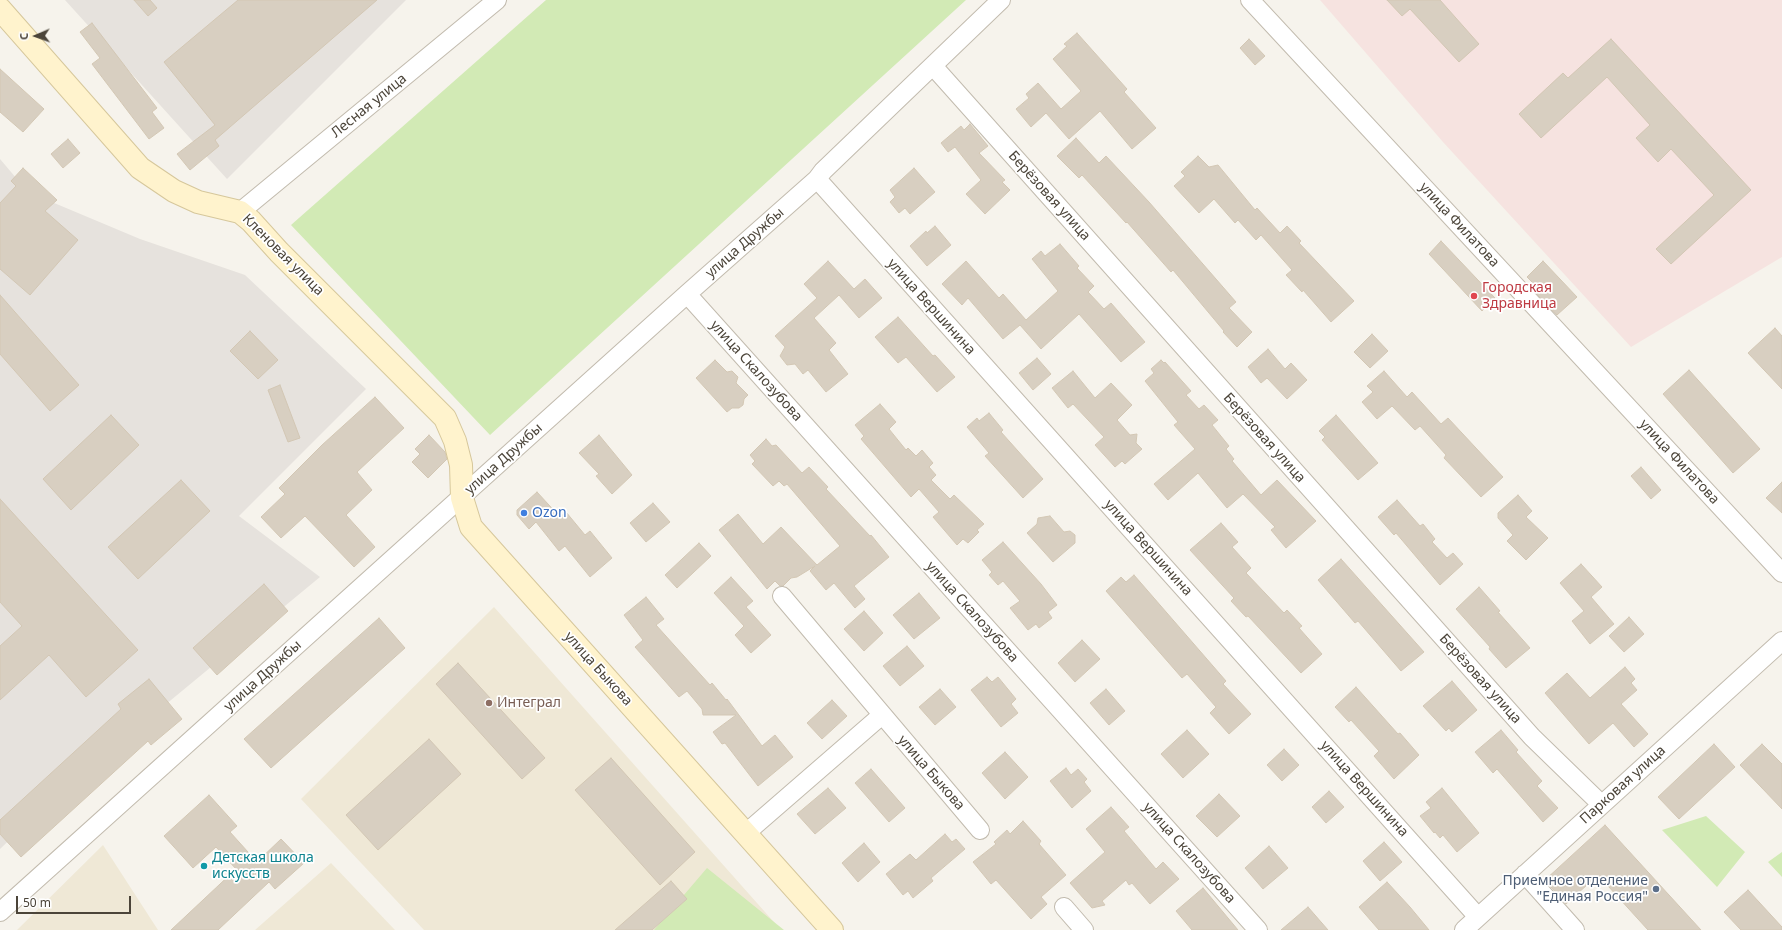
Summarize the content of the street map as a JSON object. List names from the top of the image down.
{
  "streets": {
    "street": [
      "Лесная улица",
      "Берёзовая улица",
      "улица Филатова",
      "улица Дружбы",
      "Кленовая улица",
      "улица Вершинина",
      "улица Скалозубова",
      "улица Быкова",
      "Парковая улица"
    ]
  },
  "crossings": [
    ["Лесная улица", "Кленовая улица"],
    ["Берёзовая улица", "улица Дружбы"],
    ["Берёзовая улица", "Парковая улица"],
    ["улица Дружбы", "Кленовая улица"],
    ["улица Дружбы", "улица Вершинина"],
    ["улица Дружбы", "улица Скалозубова"],
    ["улица Дружбы", "улица Быкова"],
    ["Кленовая улица", "улица Быкова"],
    ["улица Вершинина", "Парковая улица"]
  ],
  "places": [
    "Городская Здравница",
    "Ozon",
    "Интеграл",
    "Детская школа искусств",
    "Приемное отделение \"Единая Россия\""
  ],
  "scale_bar": "50 m",
  "north": "left"
}
